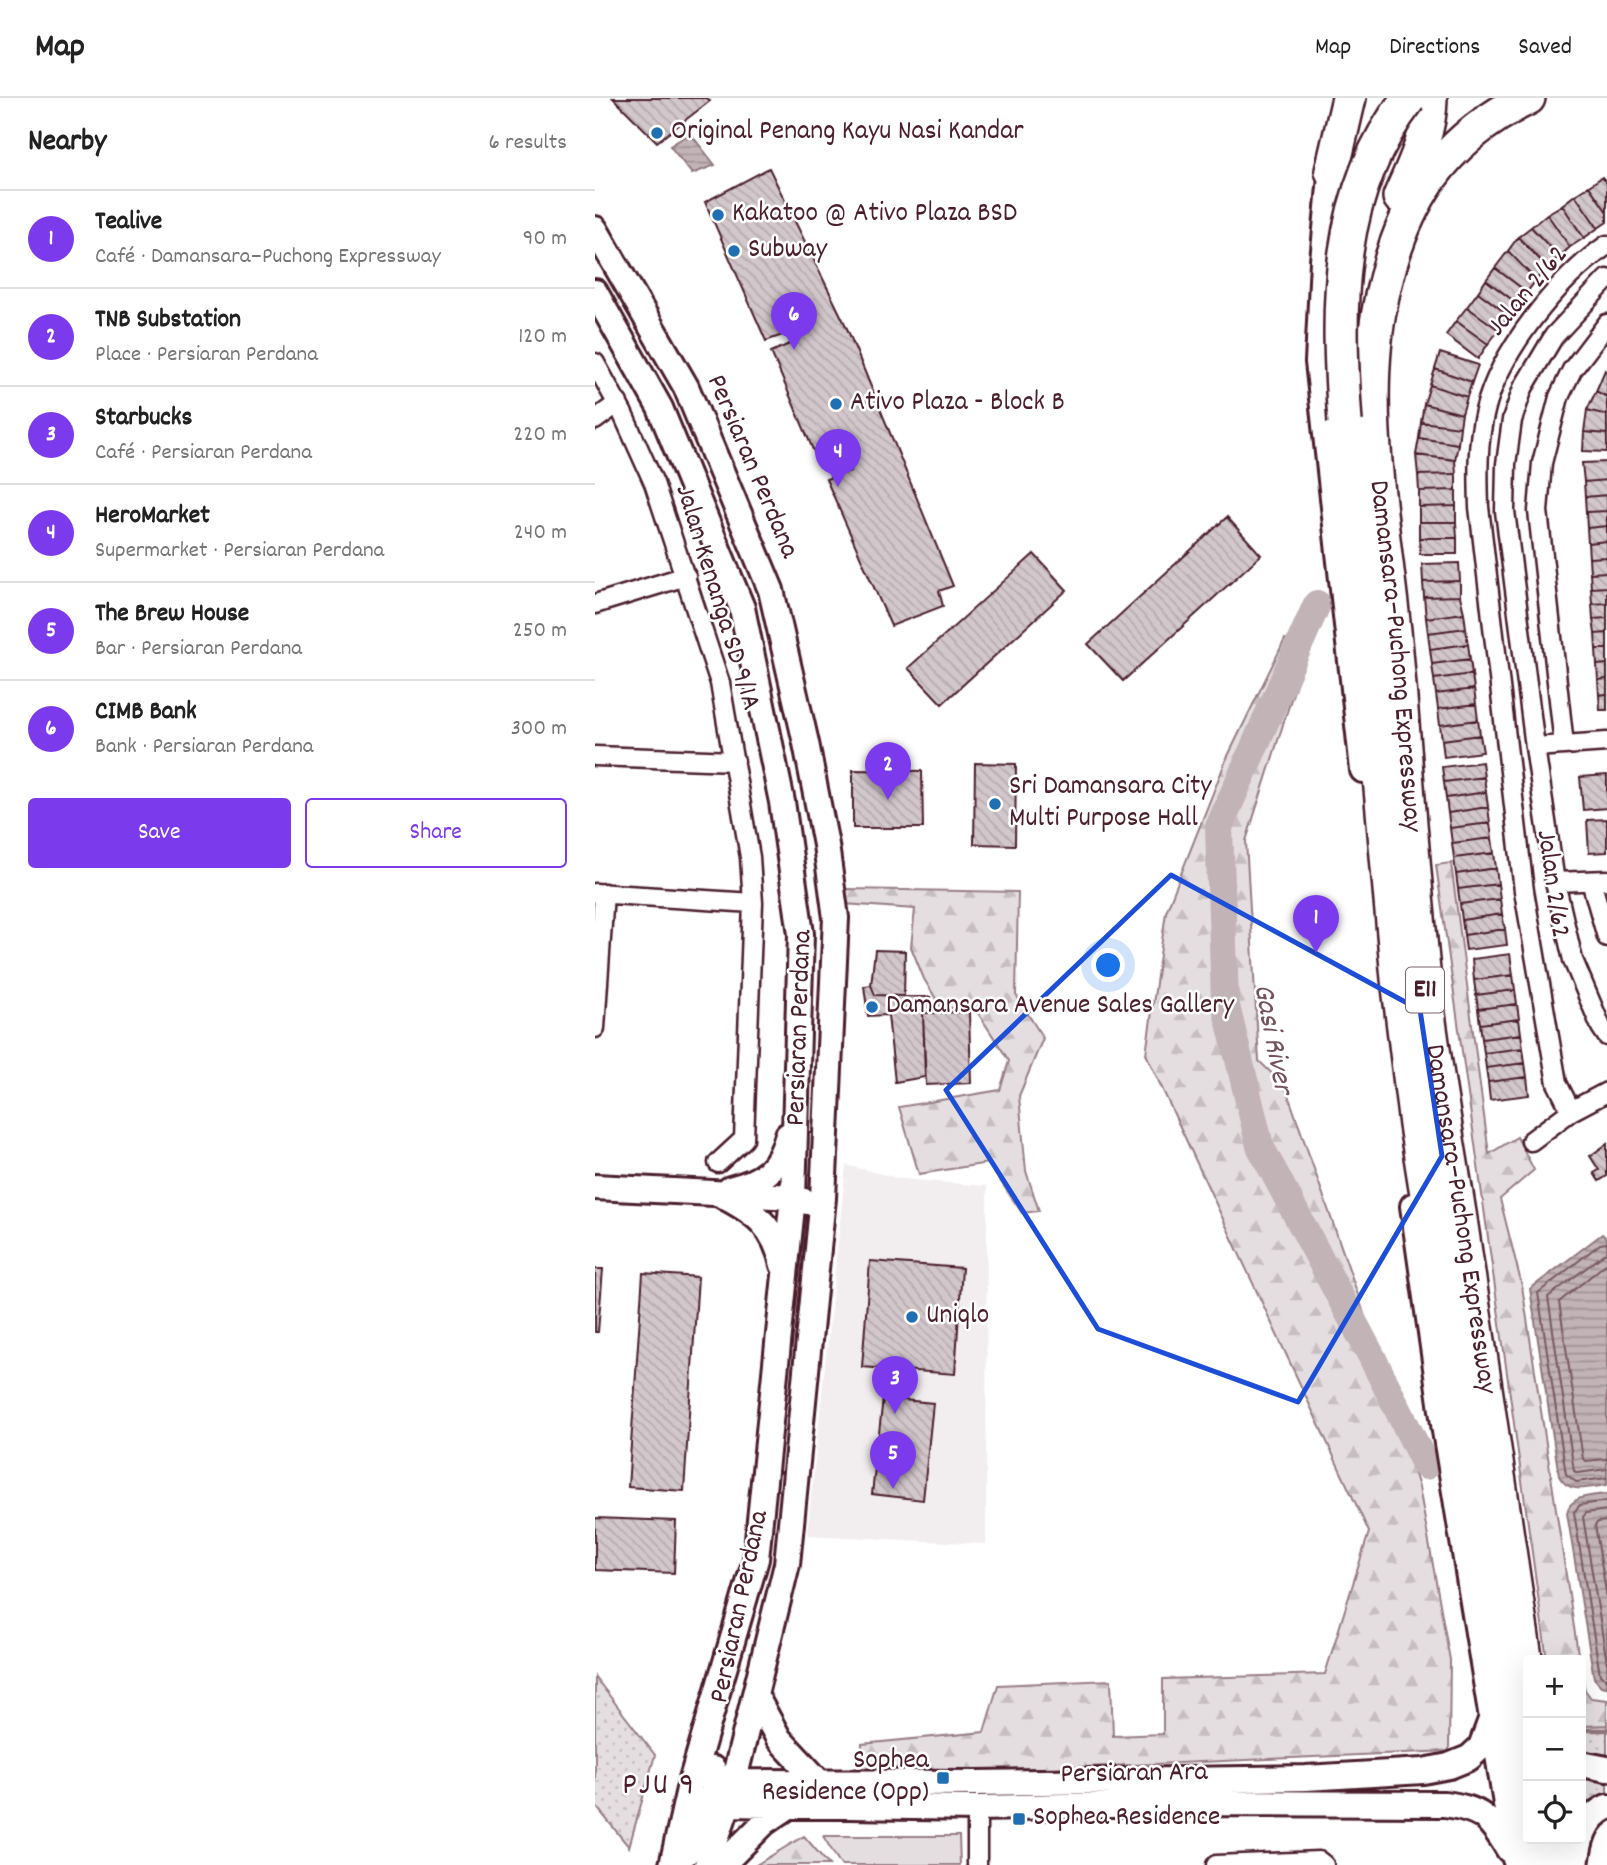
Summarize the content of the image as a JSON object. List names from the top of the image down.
{
  "streets": {
    "highway": ["Damansara–Puchong Expressway", "E11"],
    "main road": ["Persiaran Perdana", "Persiaran Ara"],
    "street": ["Jalan 2/62", "Jalan Kenanga SD 9/1A"]
  },
  "crossings": [
    ["Persiaran Perdana", "Persiaran Ara"]
  ],
  "districts": ["PJU 9"],
  "water": ["Gasi River"],
  "places": {
    "other": [
      "Original Penang Kayu Nasi Kandar",
      "Kakatoo @ Ativo Plaza BSD",
      "Subway",
      "Ativo Plaza - Block B",
      "Sri Damansara City Multi Purpose Hall",
      "Damansara Avenue Sales Gallery",
      "Uniqlo"
    ],
    "transit": ["Sophea Residence (Opp)", "Sophea Residence"]
  },
  "page": {
    "header": "Map",
    "nav": ["Map", "Directions", "Saved"],
    "heading": ["Nearby", "6 results"],
    "list": [
      {
        "mark": "1",
        "name": "Tealive",
        "note": "Café · Damansara–Puchong Expressway",
        "value": "90 m"
      },
      {
        "mark": "2",
        "name": "TNB Substation",
        "note": "Place · Persiaran Perdana",
        "value": "120 m"
      },
      {
        "mark": "3",
        "name": "Starbucks",
        "note": "Café · Persiaran Perdana",
        "value": "220 m"
      },
      {
        "mark": "4",
        "name": "HeroMarket",
        "note": "Supermarket · Persiaran Perdana",
        "value": "240 m"
      },
      {
        "mark": "5",
        "name": "The Brew House",
        "note": "Bar · Persiaran Perdana",
        "value": "250 m"
      },
      {
        "mark": "6",
        "name": "CIMB Bank",
        "note": "Bank · Persiaran Perdana",
        "value": "300 m"
      }
    ],
    "pins": [
      "6",
      "4",
      "2",
      "1",
      "3",
      "5"
    ],
    "buttons": ["Save", "Share"],
    "map_buttons": ["+", "−"]
  }
}
